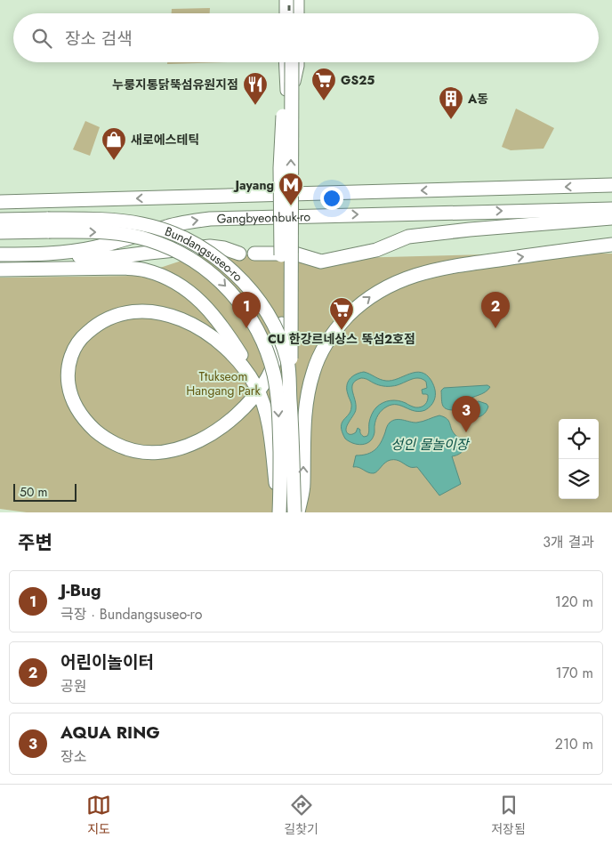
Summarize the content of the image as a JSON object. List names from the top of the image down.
{
  "streets": {
    "highway": ["Gangbyeonbuk-ro", "Bundangsuseo-ro"]
  },
  "one_way": ["Bundangsuseo-ro"],
  "water": ["성인 물놀이장"],
  "parks": ["Ttukseom Hangang Park"],
  "places": {
    "supermarket": ["GS25", "CU 한강르네상스 뚝섬2호점"],
    "restaurant": ["누룽지통닭뚝섬유원지점"],
    "building": ["A동"],
    "shop": ["새로에스테틱"],
    "metro station": ["Jayang"]
  },
  "scale_bar": "50 m",
  "page": {
    "search": "장소 검색",
    "pins": ["1", "2", "3"],
    "scale": "50 m",
    "heading": ["주변", "3개 결과"],
    "list": [
      {
        "mark": "1",
        "name": "J-Bug",
        "note": "극장 · Bundangsuseo-ro",
        "value": "120 m"
      },
      {
        "mark": "2",
        "name": "어린이놀이터",
        "note": "공원",
        "value": "170 m"
      },
      {
        "mark": "3",
        "name": "AQUA RING",
        "note": "장소",
        "value": "210 m"
      }
    ],
    "nav": ["지도", "길찾기", "저장됨"]
  }
}
